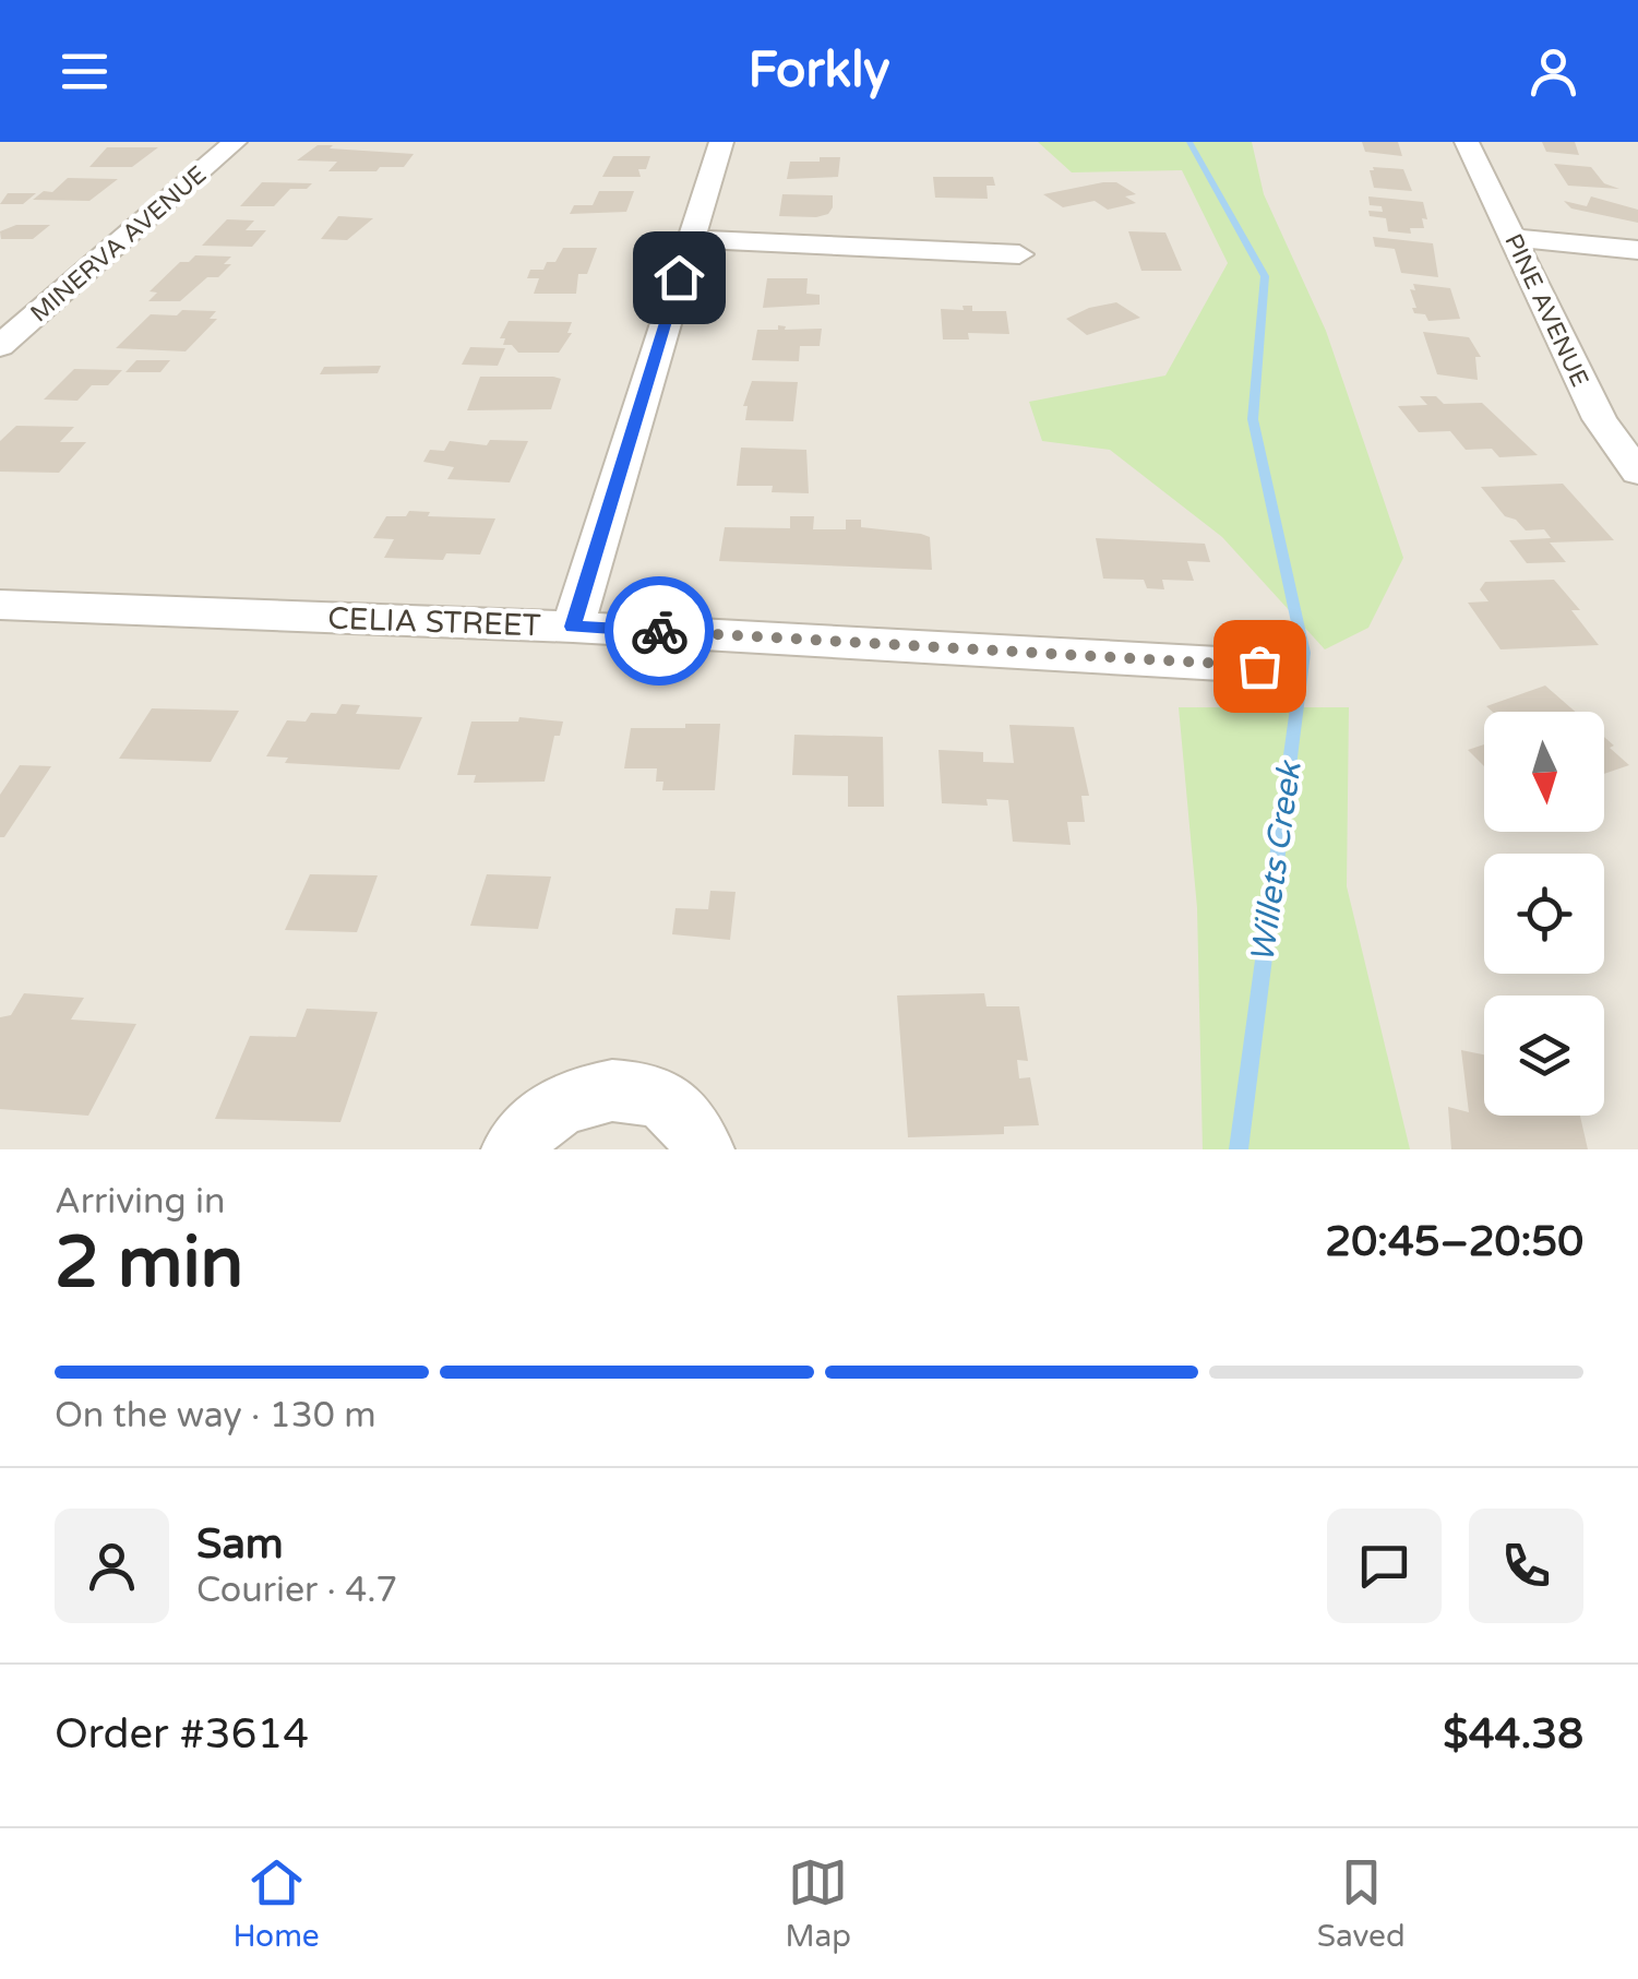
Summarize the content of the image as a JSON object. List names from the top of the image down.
{
  "streets": {
    "street": ["MINERVA AVENUE", "PINE AVENUE", "CELIA STREET"]
  },
  "water": ["Willets Creek"],
  "north": "bottom",
  "page": {
    "header": "Forkly",
    "heading": ["2 min", "Arriving in", "20:45–20:50"],
    "panel": [
      "Sam",
      "Courier · 4.7",
      "Order #3614",
      "$44.38"
    ],
    "bar": "On the way · 130 m",
    "tabs": ["Home", "Map", "Saved"]
  }
}
